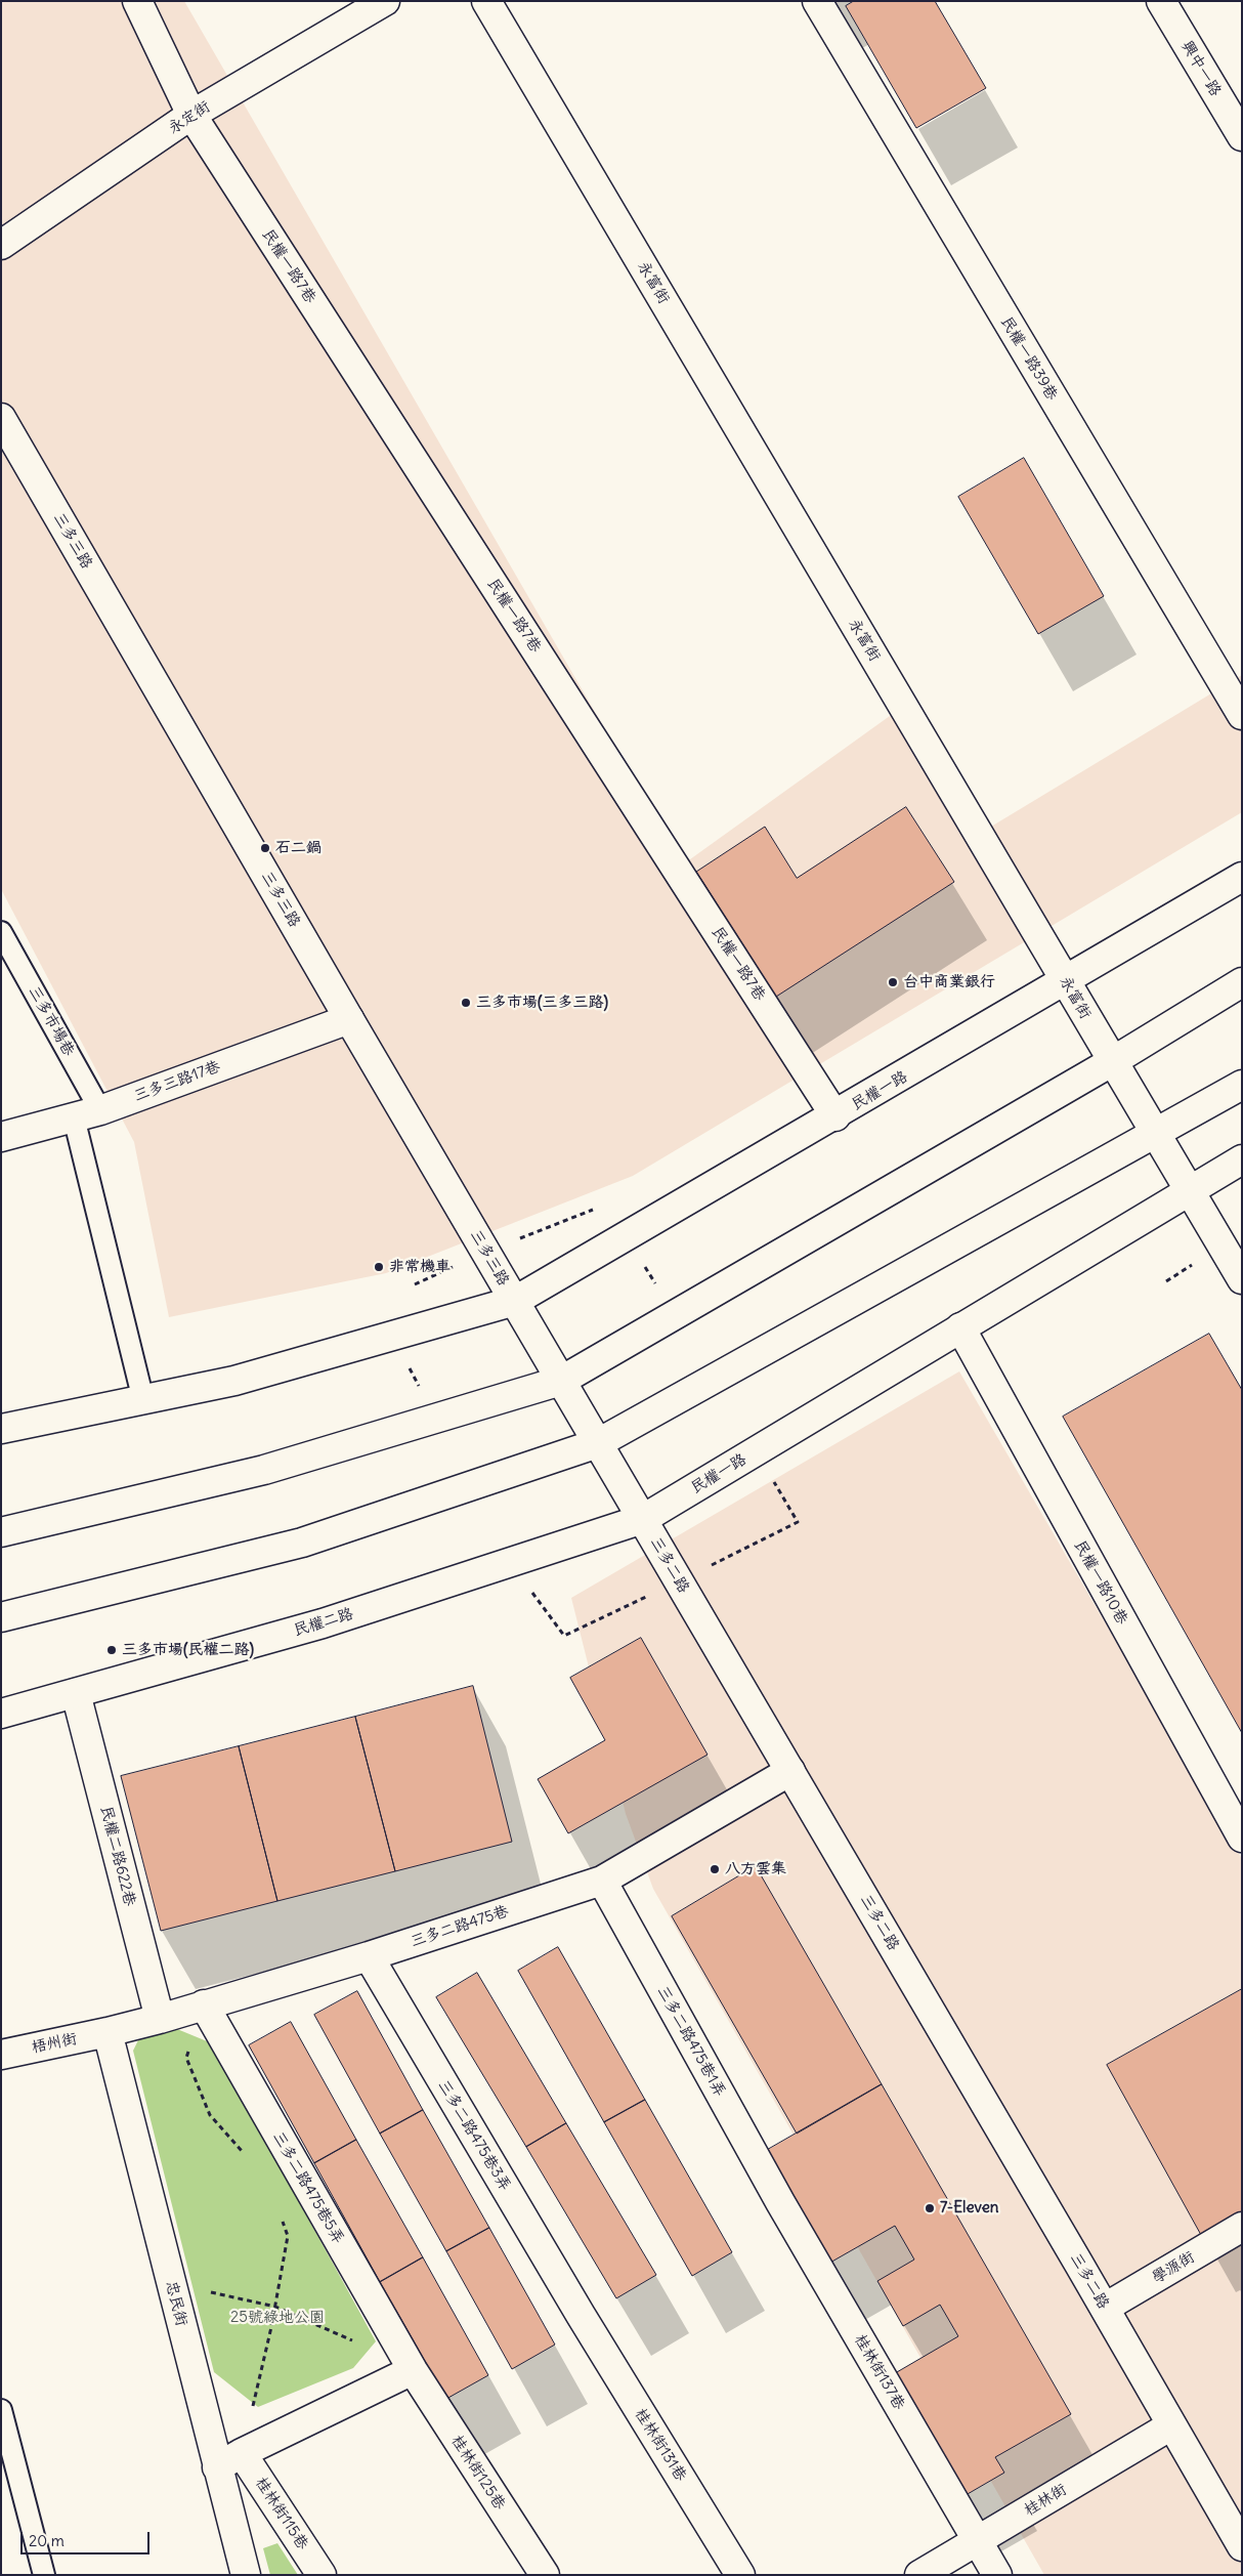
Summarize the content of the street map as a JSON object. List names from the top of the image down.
{
  "streets": {
    "street": [
      "興中一路",
      "永定街",
      "民權一路7巷",
      "永富街",
      "民權一路39巷",
      "三多三路",
      "三多三路17巷",
      "民權一路",
      "三多二路",
      "民權一路10巷",
      "民權二路",
      "民權二路622巷",
      "三多二路475巷",
      "三多二路475巷1弄",
      "梧州街",
      "三多二路475巷3弄",
      "三多二路475巷5弄",
      "學源街",
      "忠民街",
      "桂林街137巷",
      "桂林街131巷",
      "桂林街125巷",
      "桂林街",
      "桂林街115巷"
    ],
    "lane": ["三多市場巷"]
  },
  "crossings": [
    ["永定街", "民權一路7巷"],
    ["民權一路7巷", "民權一路"],
    ["永富街", "民權一路"],
    ["三多三路", "三多三路17巷"],
    ["三多三路", "民權一路"],
    ["三多三路", "三多二路"],
    ["三多市場巷", "三多三路17巷"],
    ["民權一路", "三多二路"],
    ["民權一路", "民權一路10巷"],
    ["民權一路", "民權二路"],
    ["三多二路", "民權二路"],
    ["三多二路", "三多二路475巷"],
    ["三多二路", "學源街"],
    ["三多二路", "桂林街"],
    ["民權二路", "民權二路622巷"],
    ["民權二路622巷", "三多二路475巷"],
    ["三多二路475巷", "三多二路475巷1弄"],
    ["三多二路475巷", "梧州街"],
    ["三多二路475巷", "三多二路475巷3弄"],
    ["三多二路475巷", "三多二路475巷5弄"],
    ["三多二路475巷", "忠民街"],
    ["三多二路475巷1弄", "桂林街137巷"],
    ["梧州街", "忠民街"],
    ["三多二路475巷3弄", "桂林街131巷"],
    ["三多二路475巷5弄", "桂林街125巷"],
    ["桂林街137巷", "桂林街"]
  ],
  "parks": ["25號綠地公園"],
  "places": [
    "石二鍋",
    "台中商業銀行",
    "三多市場(三多三路)",
    "非常機車",
    "三多市場(民權二路)",
    "八方雲集",
    "7-Eleven"
  ],
  "scale_bar": "20 m"
}
